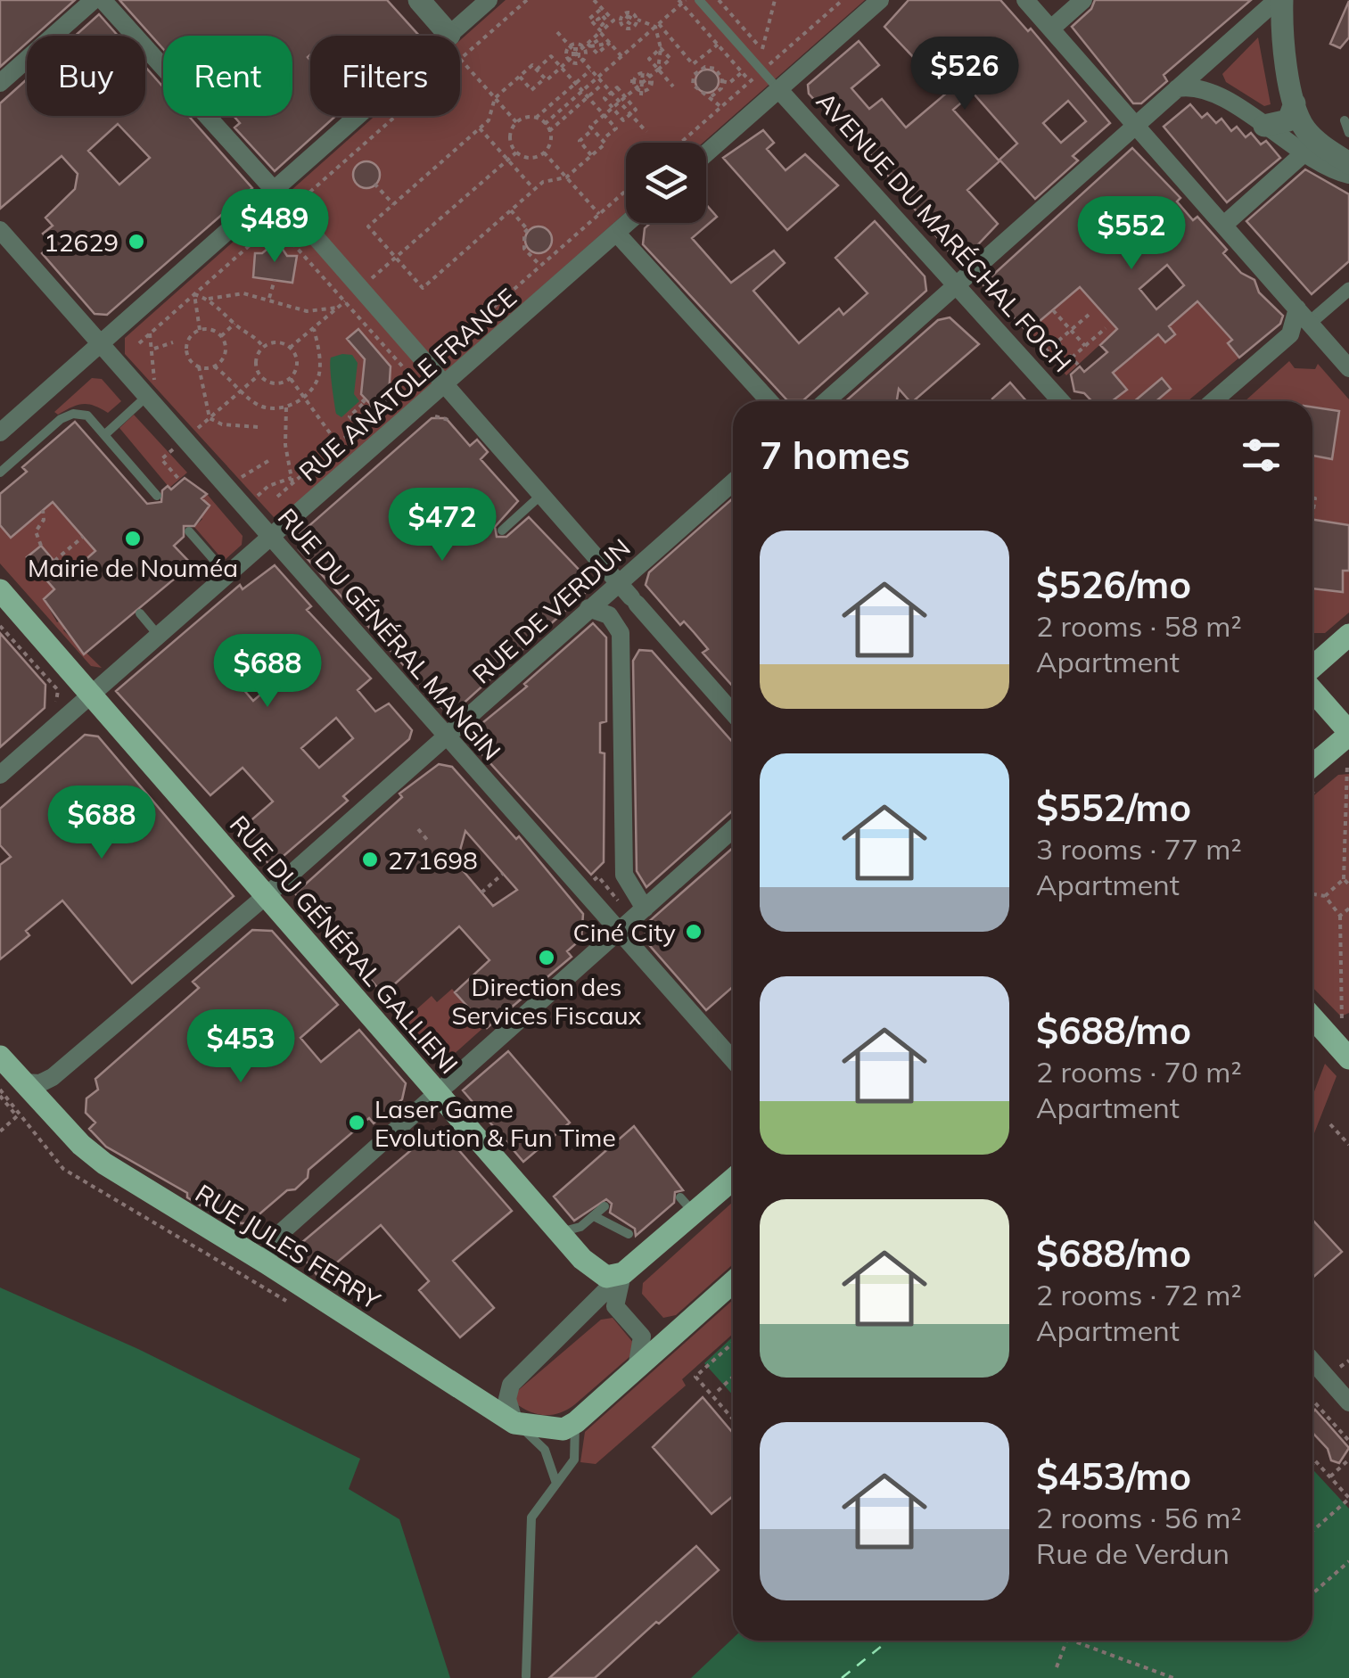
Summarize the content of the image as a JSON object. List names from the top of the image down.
{
  "streets": {
    "main road": ["RUE DU GÉNÉRAL GALLIENI", "RUE JULES FERRY"],
    "street": [
      "AVENUE DU MARÉCHAL FOCH",
      "RUE ANATOLE FRANCE",
      "RUE DE VERDUN",
      "RUE DU GÉNÉRAL MANGIN"
    ]
  },
  "crossings": [
    ["RUE ANATOLE FRANCE", "RUE DU GÉNÉRAL MANGIN"],
    ["RUE ANATOLE FRANCE", "RUE DU GÉNÉRAL GALLIENI"],
    ["RUE DE VERDUN", "RUE DU GÉNÉRAL MANGIN"],
    ["RUE DE VERDUN", "RUE DU GÉNÉRAL GALLIENI"],
    ["RUE DE VERDUN", "RUE JULES FERRY"]
  ],
  "places": [
    "12629",
    "Mairie de Nouméa",
    "271698",
    "Ciné City",
    "Direction des Services Fiscaux",
    "Laser Game Evolution & Fun Time"
  ],
  "page": {
    "chip": ["Buy", "Rent", "Filters"],
    "price": [
      "$526",
      "$489",
      "$552",
      "$472",
      "$688",
      "$688",
      "$453"
    ],
    "heading": "7 homes",
    "list": [
      {
        "name": "$526/mo",
        "note": "2 rooms · 58 m² · Apartment"
      },
      {
        "name": "$552/mo",
        "note": "3 rooms · 77 m² · Apartment"
      },
      {
        "name": "$688/mo",
        "note": "2 rooms · 70 m² · Apartment"
      },
      {
        "name": "$688/mo",
        "note": "2 rooms · 72 m² · Apartment"
      },
      {
        "name": "$453/mo",
        "note": "2 rooms · 56 m² · Rue de Verdun"
      }
    ]
  }
}
